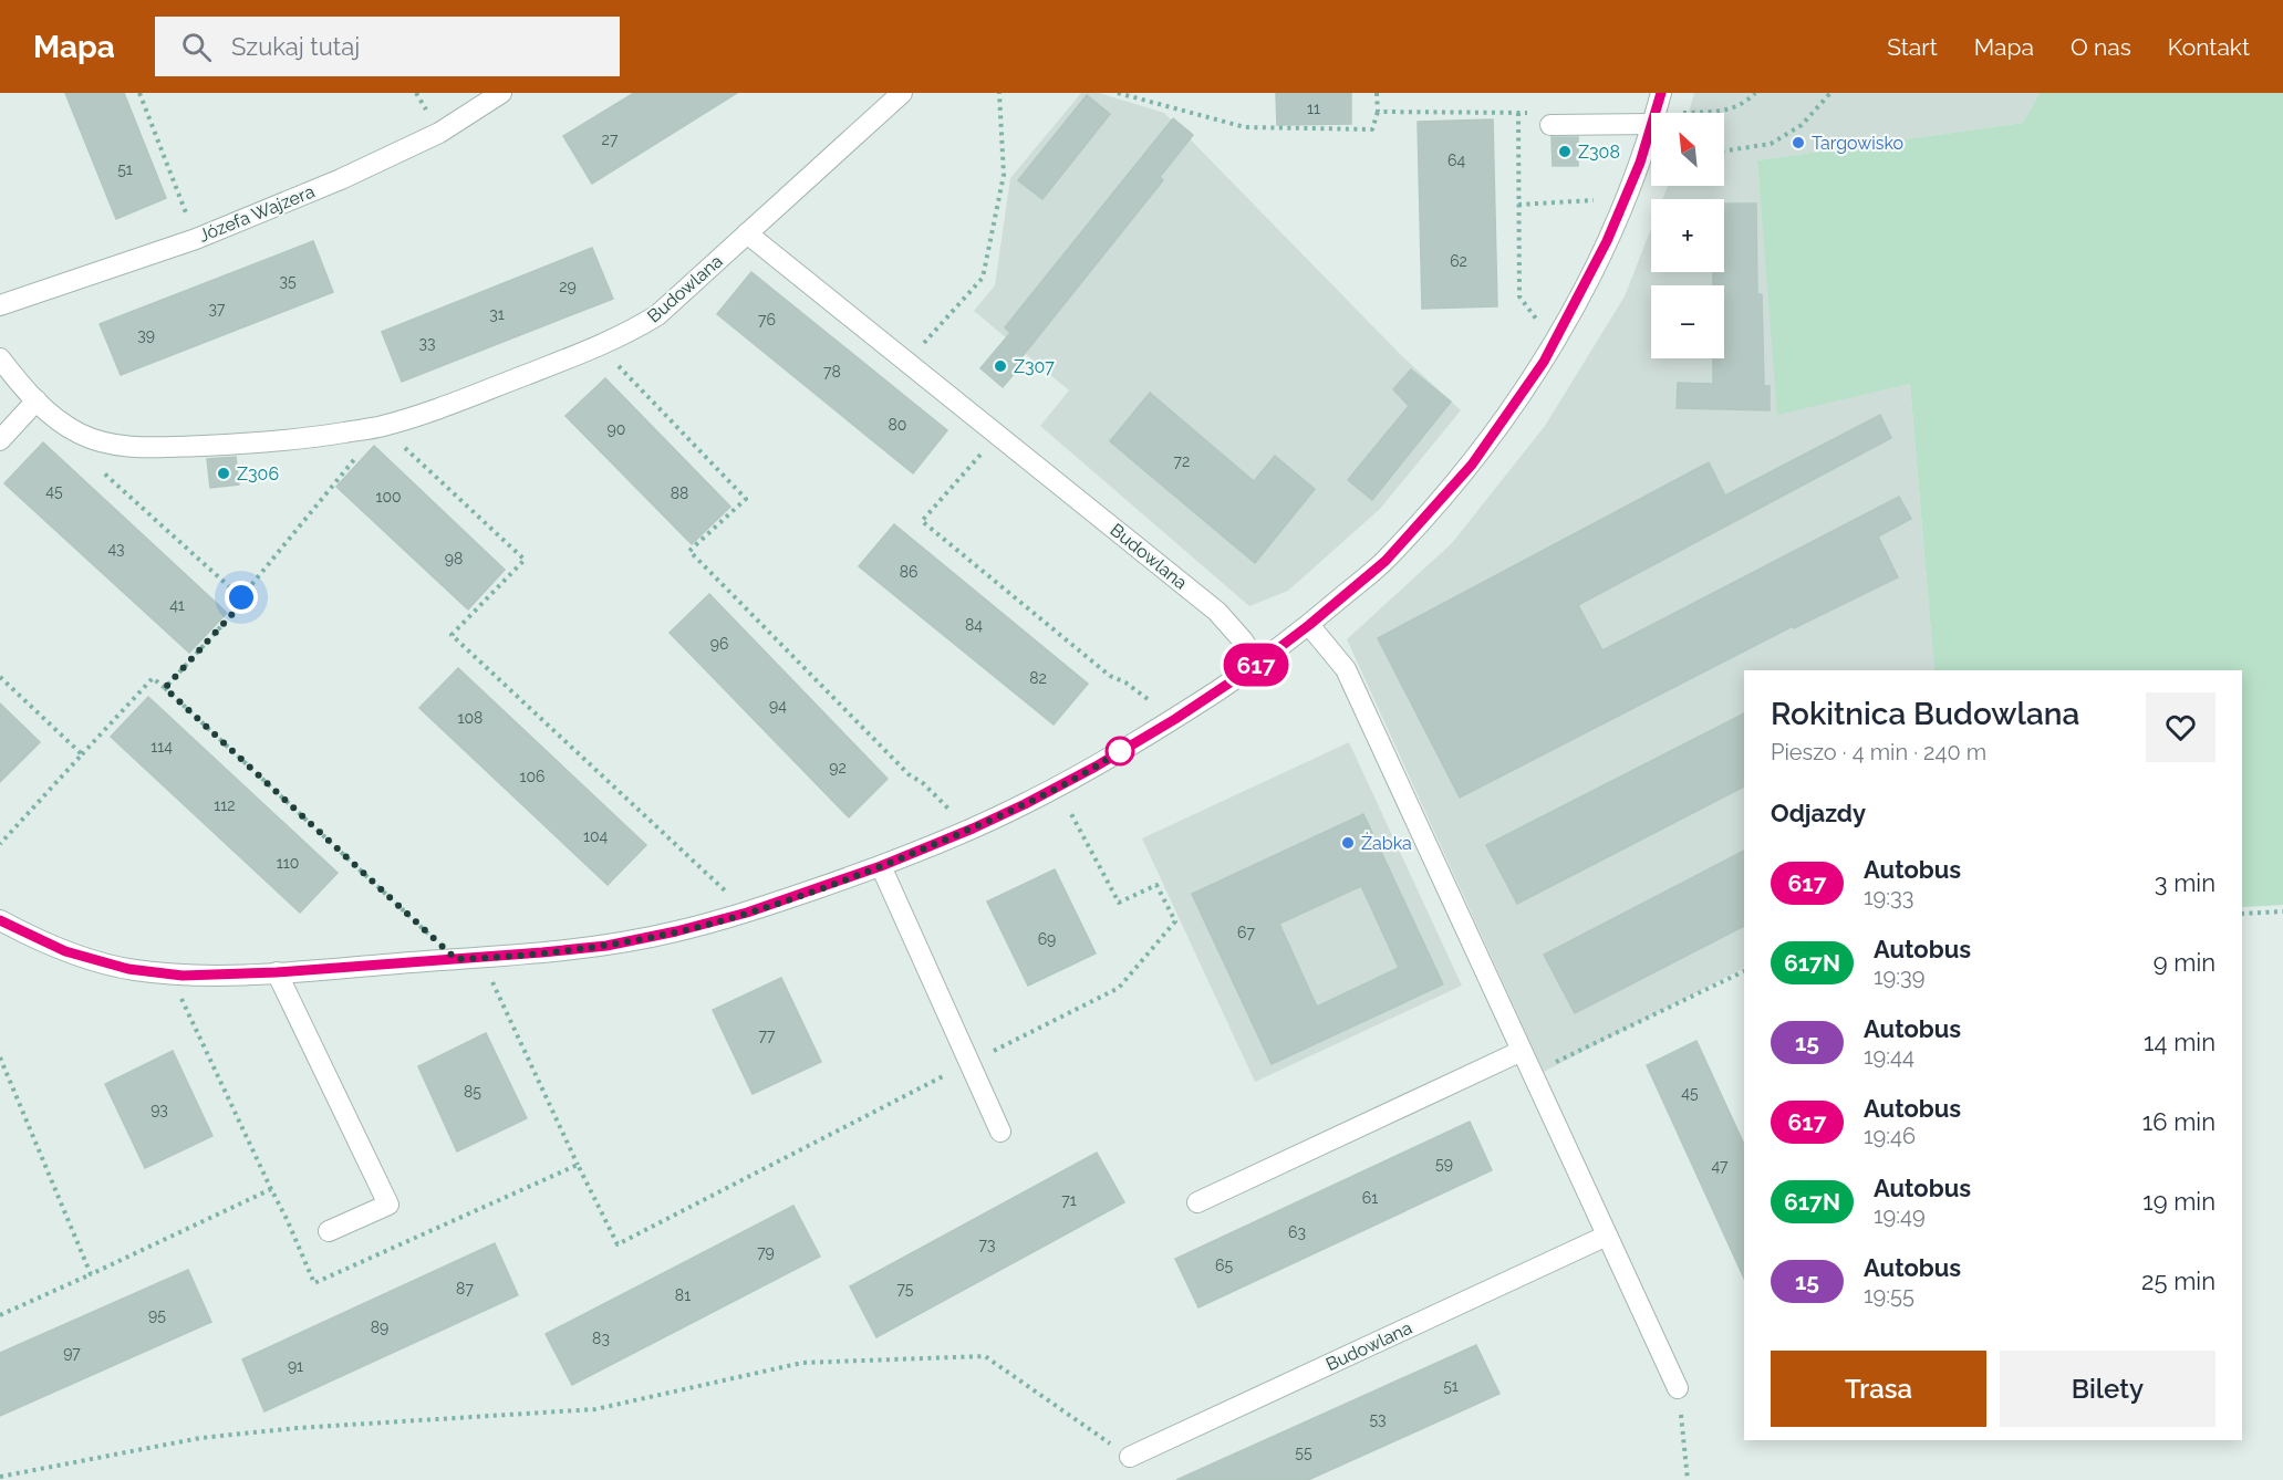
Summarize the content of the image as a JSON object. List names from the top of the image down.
{
  "streets": {
    "street": ["Józefa Wajzera", "Budowlana"]
  },
  "places": [
    "Targowisko",
    "Z308",
    "Z307",
    "Z306",
    "Żabka"
  ],
  "lines": ["bus line 617"],
  "house_numbers": [
    "11",
    "27",
    "64",
    "51",
    "62",
    "35",
    "29",
    "37",
    "31",
    "76",
    "39",
    "33",
    "78",
    "80",
    "90",
    "72",
    "45",
    "88",
    "100",
    "43",
    "98",
    "86",
    "41",
    "84",
    "96",
    "82",
    "94",
    "108",
    "114",
    "92",
    "106",
    "112",
    "104",
    "110",
    "67",
    "69",
    "77",
    "85",
    "45",
    "93",
    "59",
    "47",
    "61",
    "71",
    "63",
    "73",
    "79",
    "65",
    "87",
    "75",
    "81",
    "95",
    "89",
    "83",
    "97",
    "91",
    "51",
    "53",
    "55"
  ],
  "north": "top left",
  "page": {
    "header": "Mapa",
    "search": "Szukaj tutaj",
    "nav": [
      "Start",
      "Mapa",
      "O nas",
      "Kontakt"
    ],
    "on_map": "617",
    "map_buttons": ["+", "−"],
    "heading": [
      ["Rokitnica Budowlana", "Pieszo · 4 min · 240 m"],
      "Odjazdy"
    ],
    "list": [
      {
        "mark": "617",
        "name": "Autobus",
        "note": "19:33",
        "value": "3 min"
      },
      {
        "mark": "617N",
        "name": "Autobus",
        "note": "19:39",
        "value": "9 min"
      },
      {
        "mark": "15",
        "name": "Autobus",
        "note": "19:44",
        "value": "14 min"
      },
      {
        "mark": "617",
        "name": "Autobus",
        "note": "19:46",
        "value": "16 min"
      },
      {
        "mark": "617N",
        "name": "Autobus",
        "note": "19:49",
        "value": "19 min"
      },
      {
        "mark": "15",
        "name": "Autobus",
        "note": "19:55",
        "value": "25 min"
      }
    ],
    "buttons": ["Trasa", "Bilety"]
  }
}
